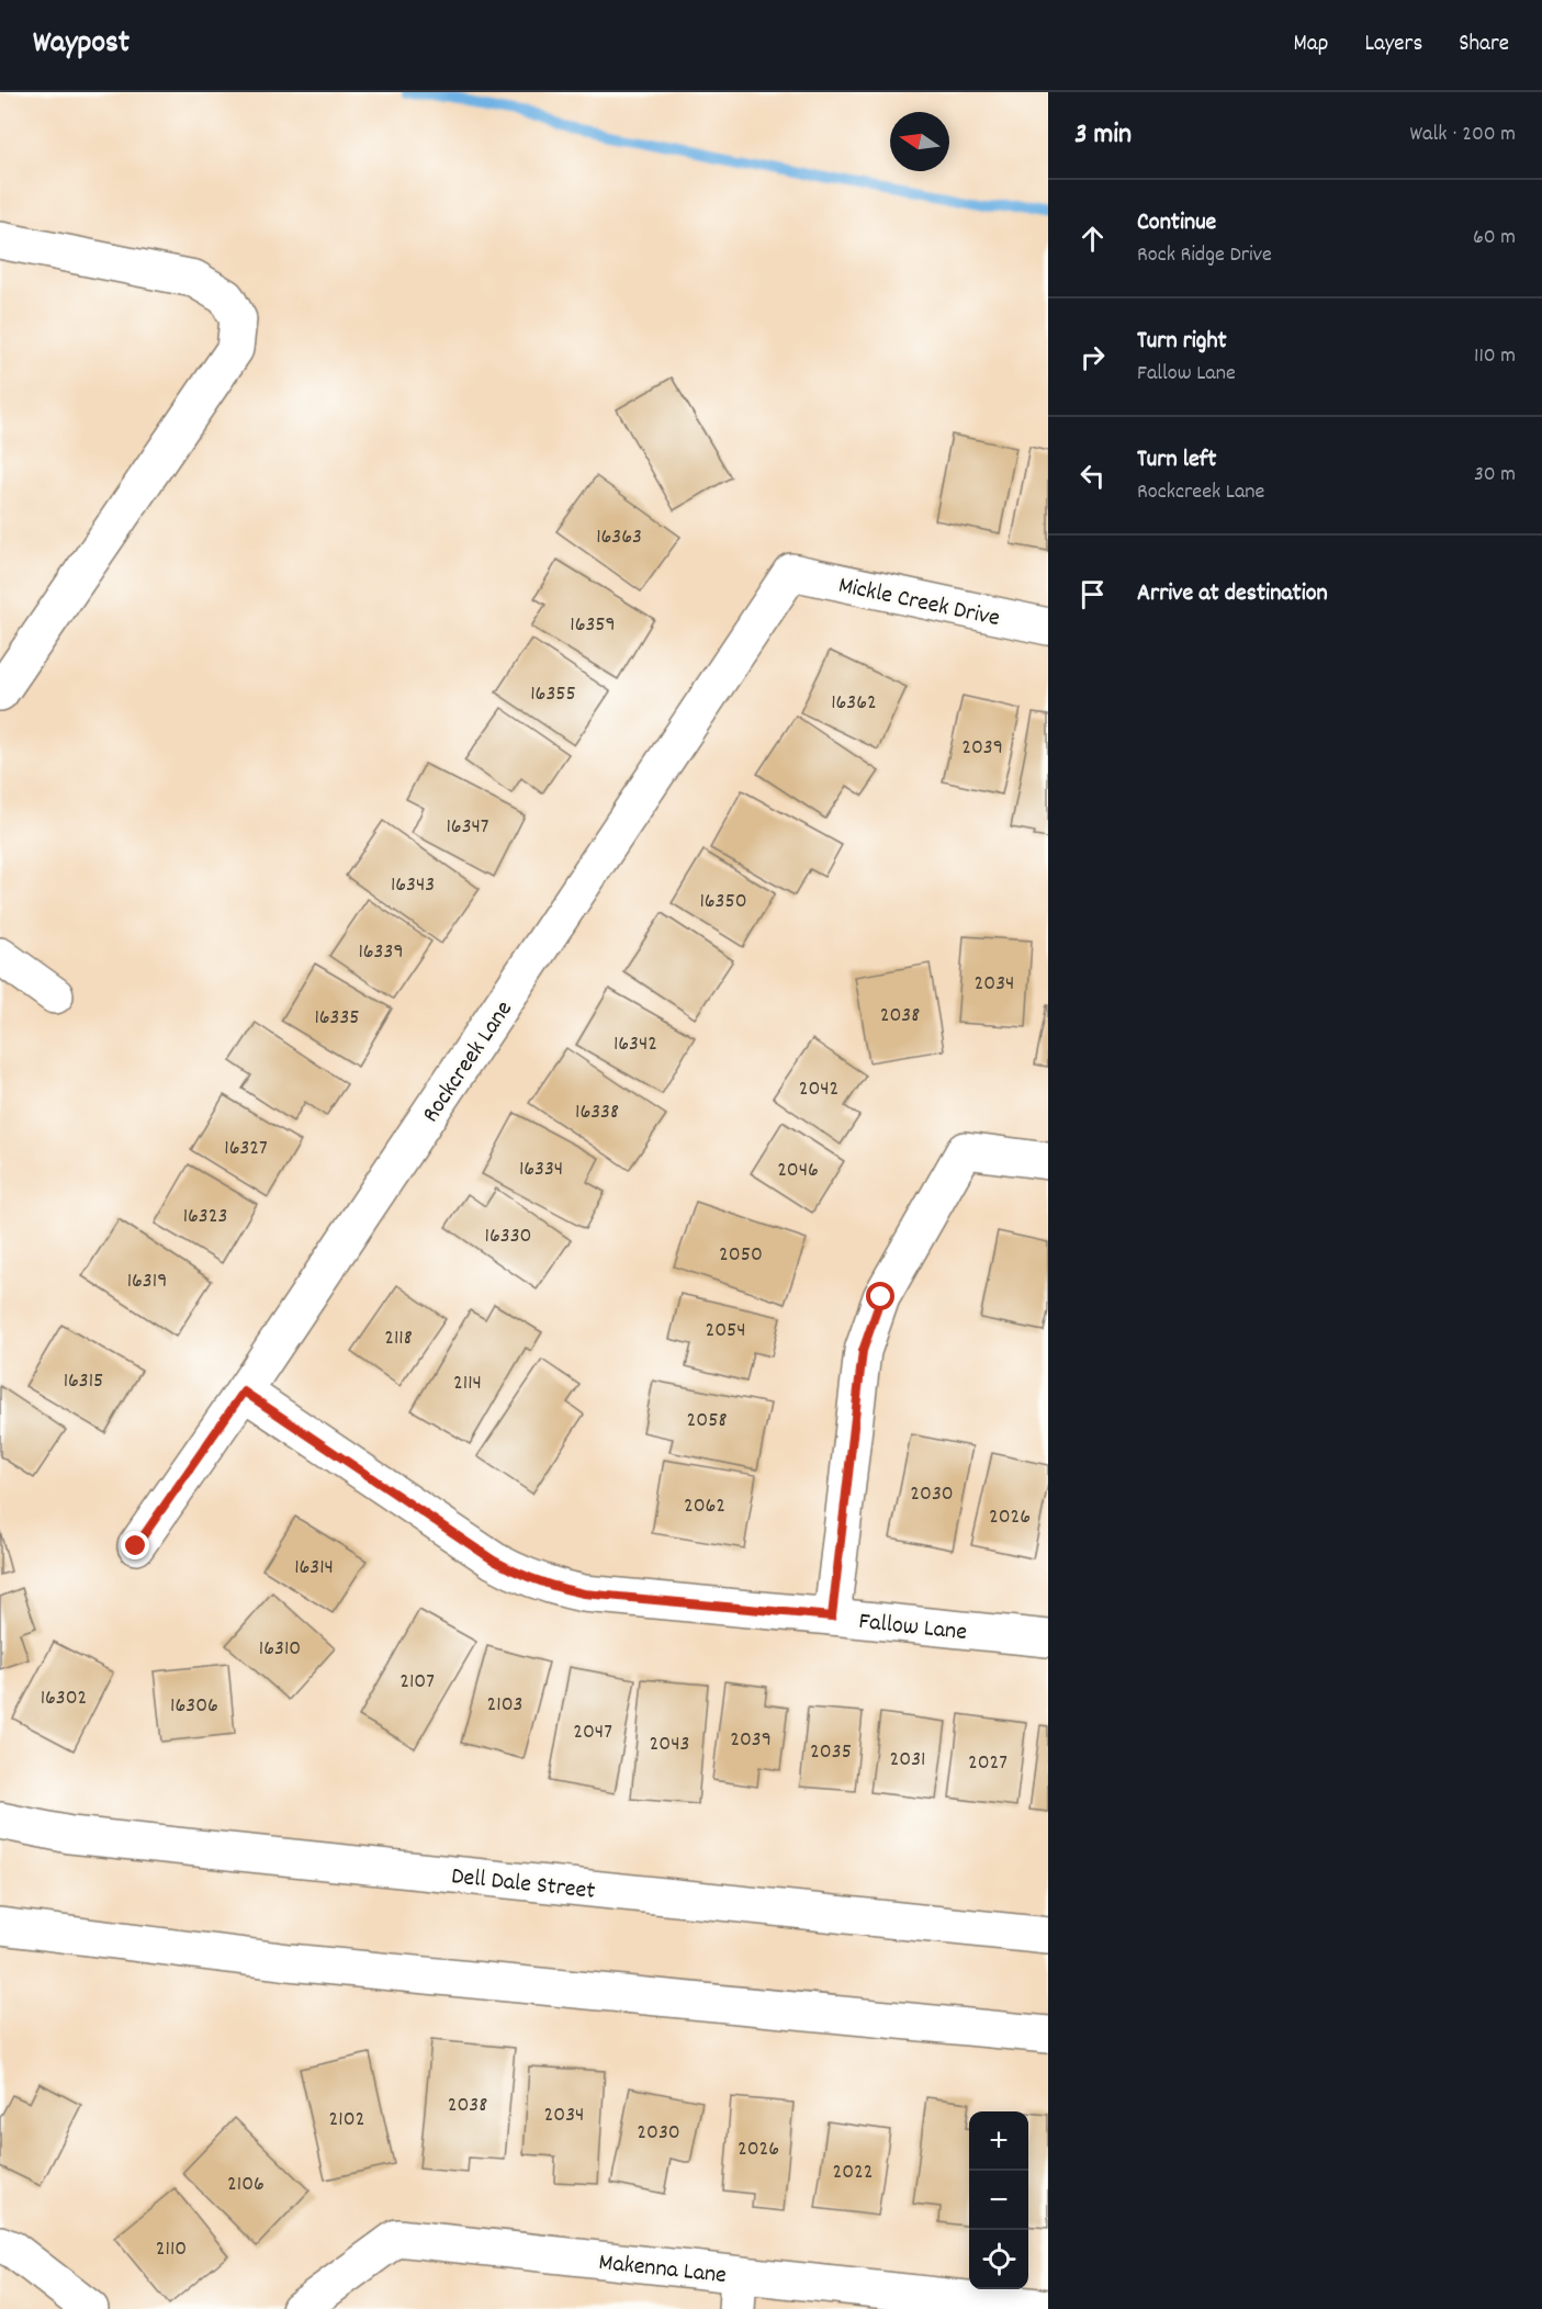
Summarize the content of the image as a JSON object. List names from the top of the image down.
{
  "streets": {
    "street": [
      "Mickle Creek Drive",
      "Rockcreek Lane",
      "Fallow Lane",
      "Dell Dale Street",
      "Makenna Lane"
    ]
  },
  "crossings": [
    ["Mickle Creek Drive", "Rockcreek Lane"],
    ["Rockcreek Lane", "Fallow Lane"]
  ],
  "house_numbers": [
    "16363",
    "16359",
    "16355",
    "16362",
    "2039",
    "16347",
    "16343",
    "16350",
    "16339",
    "2034",
    "2038",
    "16335",
    "16342",
    "2042",
    "16338",
    "16327",
    "16334",
    "2046",
    "16323",
    "16330",
    "2050",
    "16319",
    "2054",
    "2118",
    "16315",
    "2114",
    "2058",
    "2030",
    "2062",
    "2026",
    "16314",
    "16310",
    "2107",
    "16302",
    "2103",
    "16306",
    "2047",
    "2039",
    "2043",
    "2035",
    "2031",
    "2027",
    "2038",
    "2034",
    "2102",
    "2030",
    "2026",
    "2022",
    "2106",
    "2110"
  ],
  "north": "left",
  "page": {
    "header": "Waypost",
    "nav": ["Map", "Layers", "Share"],
    "heading": ["3 min", "Walk · 200 m"],
    "list": [
      ["Continue", "Rock Ridge Drive", "60 m"],
      ["Turn right", "Fallow Lane", "110 m"],
      ["Turn left", "Rockcreek Lane", "30 m"],
      "Arrive at destination"
    ],
    "map_buttons": ["+", "−"]
  }
}
